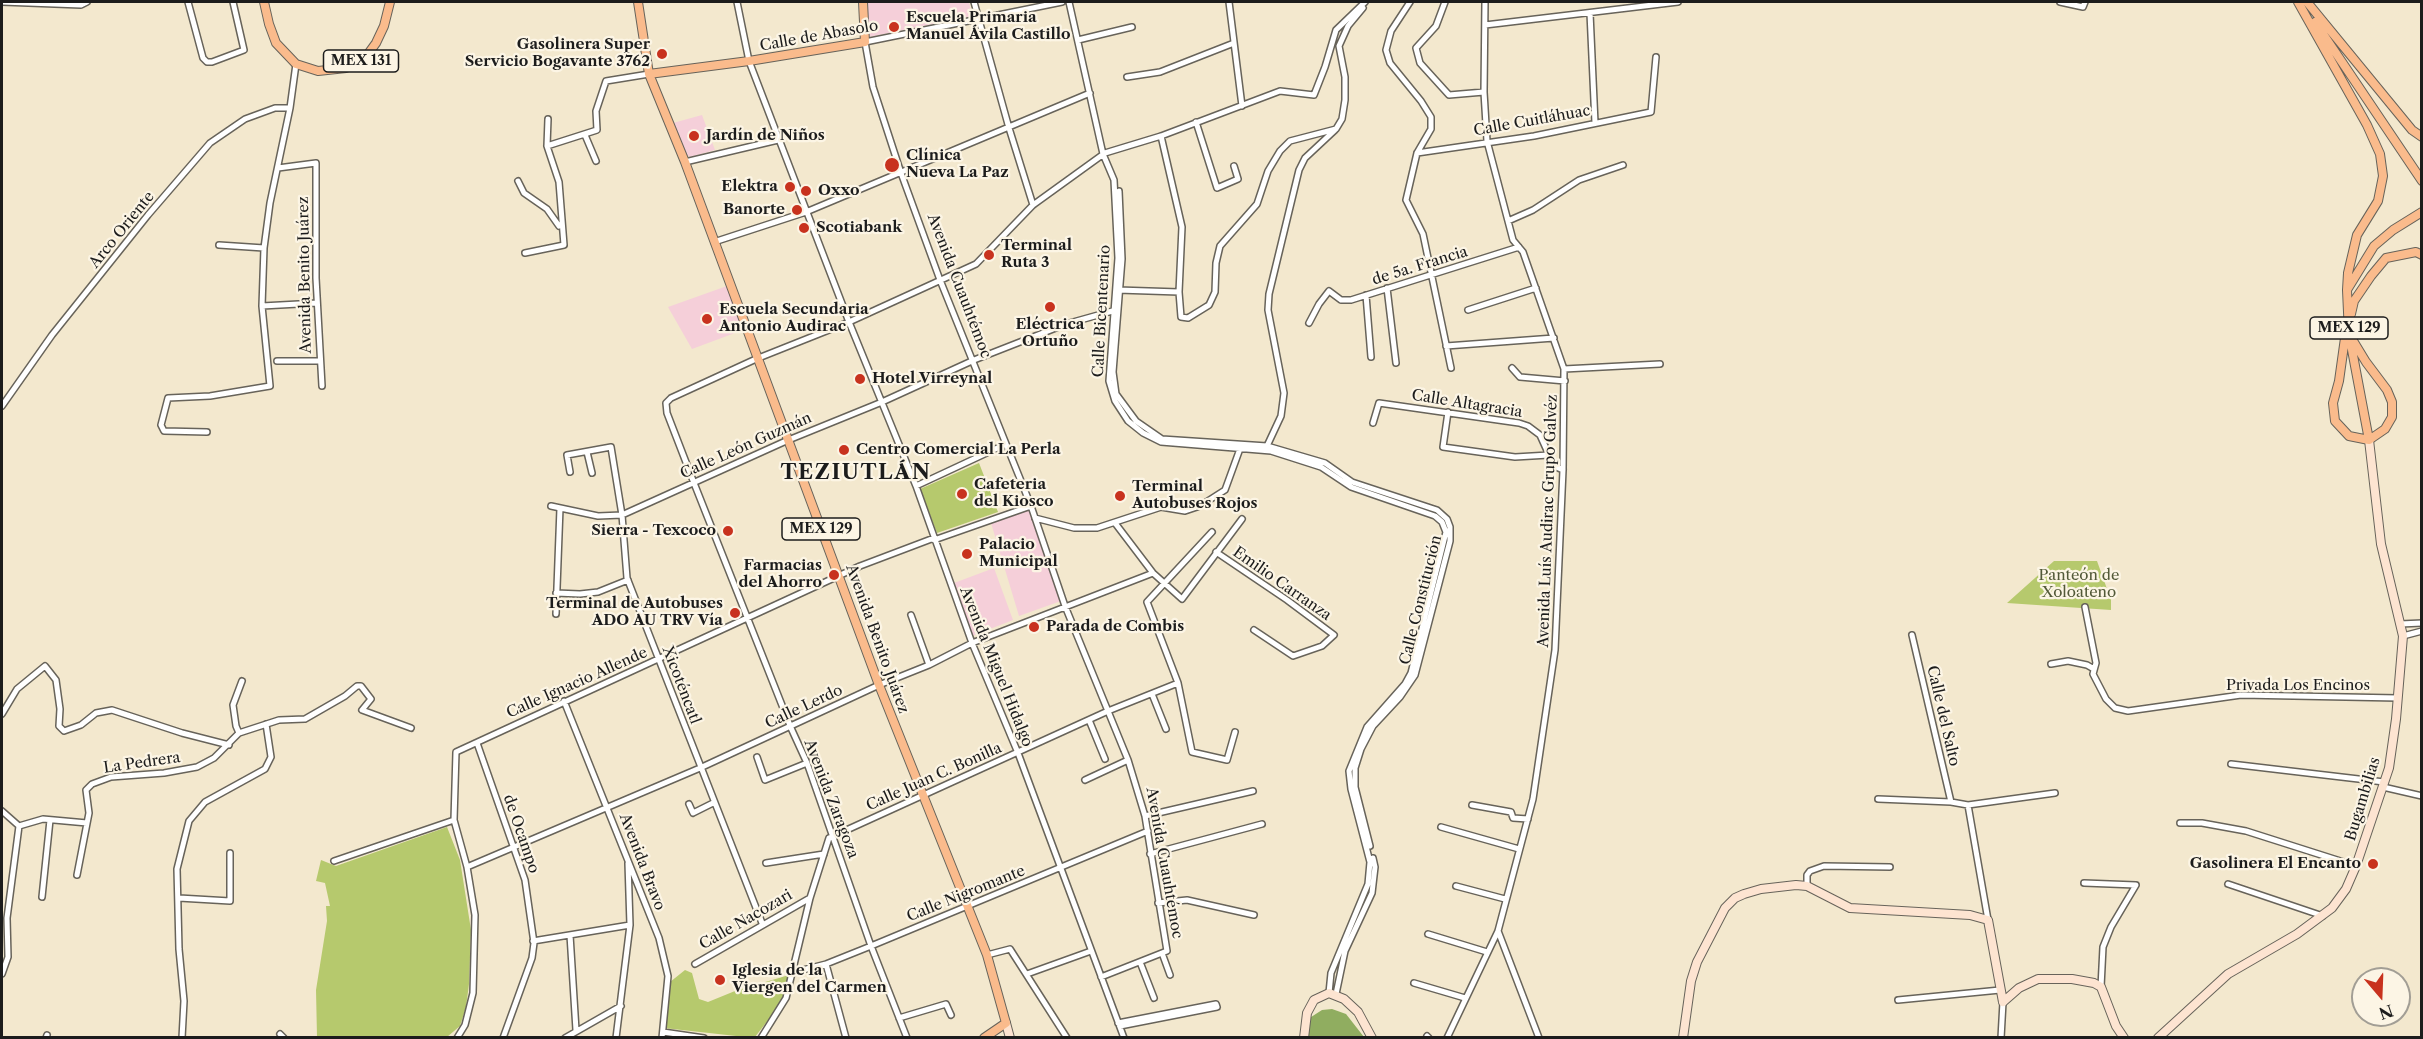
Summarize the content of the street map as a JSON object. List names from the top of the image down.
{
  "streets": {
    "main road": [
      "Calle de Abasolo",
      "MEX 131",
      "Avenida Benito Juárez",
      "Avenida Cuauhtémoc",
      "MEX 129",
      "Bugambilias"
    ],
    "street": [
      "Calle Cuitláhuac",
      "Arco Oriente",
      "de 5a. Francia",
      "Calle Bicentenario",
      "Calle Altagracia",
      "Calle León Guzmán",
      "Avenida Luís Audirac Grupo Galvéz",
      "Emilio Carranza",
      "Calle Constitución",
      "Avenida Miguel Hidalgo",
      "Calle Ignacio Allende",
      "Xicoténcatl",
      "Privada Los Encinos",
      "Calle Lerdo",
      "Calle del Salto",
      "La Pedrera",
      "Calle Juan C. Bonilla",
      "Avenida Zaragoza",
      "de Ocampo",
      "Avenida Bravo",
      "Calle Nigromante",
      "Calle Nacozari"
    ]
  },
  "crossings": [
    ["Calle de Abasolo", "Avenida Benito Juárez"],
    ["Calle de Abasolo", "Avenida Cuauhtémoc"],
    ["Calle de Abasolo", "Avenida Miguel Hidalgo"],
    ["Calle Cuitláhuac", "Avenida Luís Audirac Grupo Galvéz"],
    ["de 5a. Francia", "Avenida Luís Audirac Grupo Galvéz"],
    ["Avenida Benito Juárez", "Calle León Guzmán"],
    ["Avenida Benito Juárez", "Calle Ignacio Allende"],
    ["Avenida Benito Juárez", "Calle Lerdo"],
    ["Avenida Benito Juárez", "Calle Juan C. Bonilla"],
    ["Avenida Benito Juárez", "Avenida Zaragoza"],
    ["Avenida Benito Juárez", "Calle Nigromante"],
    ["Avenida Cuauhtémoc", "Calle León Guzmán"],
    ["Avenida Cuauhtémoc", "Calle Lerdo"],
    ["Avenida Cuauhtémoc", "Calle Juan C. Bonilla"],
    ["Avenida Cuauhtémoc", "Calle Nigromante"],
    ["Calle Bicentenario", "Calle León Guzmán"],
    ["Calle Bicentenario", "Calle Constitución"],
    ["MEX 129", "Bugambilias"],
    ["Calle Altagracia", "Avenida Luís Audirac Grupo Galvéz"],
    ["Calle León Guzmán", "Avenida Miguel Hidalgo"],
    ["Calle León Guzmán", "Xicoténcatl"],
    ["Calle León Guzmán", "Avenida Zaragoza"],
    ["Avenida Miguel Hidalgo", "Calle Ignacio Allende"],
    ["Avenida Miguel Hidalgo", "Calle Lerdo"],
    ["Avenida Miguel Hidalgo", "Calle Juan C. Bonilla"],
    ["Avenida Miguel Hidalgo", "Calle Nigromante"],
    ["Calle Ignacio Allende", "Xicoténcatl"],
    ["Calle Ignacio Allende", "Avenida Zaragoza"],
    ["Calle Ignacio Allende", "de Ocampo"],
    ["Calle Ignacio Allende", "Avenida Bravo"],
    ["Xicoténcatl", "Calle Lerdo"],
    ["Xicoténcatl", "Calle Nacozari"],
    ["Privada Los Encinos", "Bugambilias"],
    ["Calle Lerdo", "Avenida Zaragoza"],
    ["Calle Lerdo", "de Ocampo"],
    ["Calle Lerdo", "Avenida Bravo"],
    ["Calle Juan C. Bonilla", "Avenida Zaragoza"],
    ["Avenida Zaragoza", "Calle Nigromante"]
  ],
  "districts": ["TEZIUTLÁN"],
  "parks": ["Panteón de Xoloateno"],
  "places": [
    "Escuela Primaria Manuel Ávila Castillo",
    "Gasolinera Super Servicio Bogavante 3762",
    "Jardín de Niños",
    "Clínica Nueva La Paz",
    "Elektra",
    "Oxxo",
    "Banorte",
    "Scotiabank",
    "Terminal Ruta 3",
    "Eléctrica Ortuño",
    "Escuela Secundaria Antonio Audirac",
    "Hotel Virreynal",
    "Centro Comercial La Perla",
    "Cafeteria del Kiosco",
    "Terminal Autobuses Rojos",
    "Sierra - Texcoco",
    "Palacio Municipal",
    "Farmacias del Ahorro",
    "Terminal de Autobuses ADO AU TRV Vía",
    "Parada de Combis",
    "Gasolinera El Encanto",
    "Iglesia de la Viergen del Carmen"
  ],
  "north": "bottom"
}
